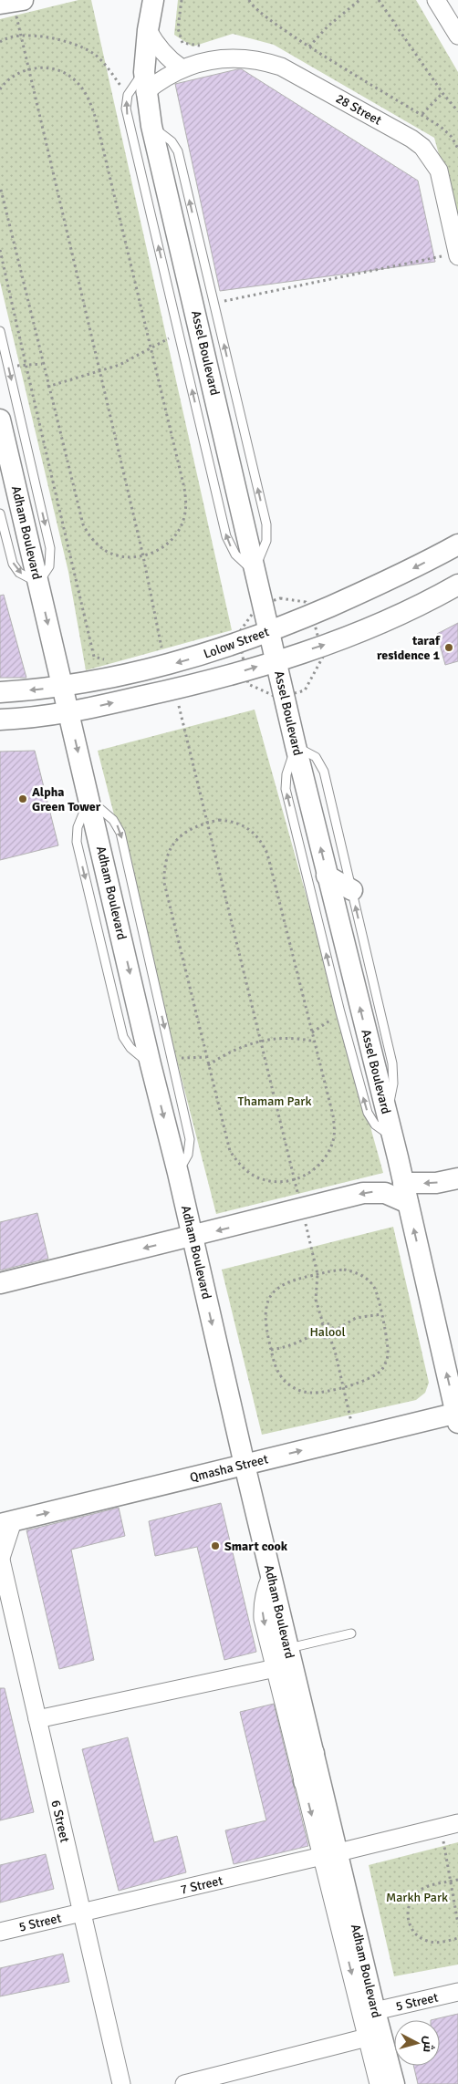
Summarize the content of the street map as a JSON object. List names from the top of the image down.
{
  "streets": {
    "street": [
      "28 Street",
      "Assel Boulevard",
      "Adham Boulevard",
      "Lolow Street",
      "Qmasha Street",
      "6 Street",
      "7 Street",
      "5 Street"
    ]
  },
  "crossings": [
    ["28 Street", "Assel Boulevard"],
    ["Assel Boulevard", "Lolow Street"],
    ["Assel Boulevard", "Qmasha Street"],
    ["Adham Boulevard", "Lolow Street"],
    ["Adham Boulevard", "Qmasha Street"],
    ["Adham Boulevard", "7 Street"],
    ["Adham Boulevard", "5 Street"],
    ["Qmasha Street", "6 Street"],
    ["6 Street", "7 Street"],
    ["6 Street", "5 Street"],
    ["7 Street", "5 Street"]
  ],
  "one_way": ["Assel Boulevard", "Adham Boulevard", "Qmasha Street"],
  "parks": ["Thamam Park", "Halool", "Markh Park"],
  "places": ["taraf residence 1", "Alpha Green Tower", "Smart cook"],
  "north": "right"
}
